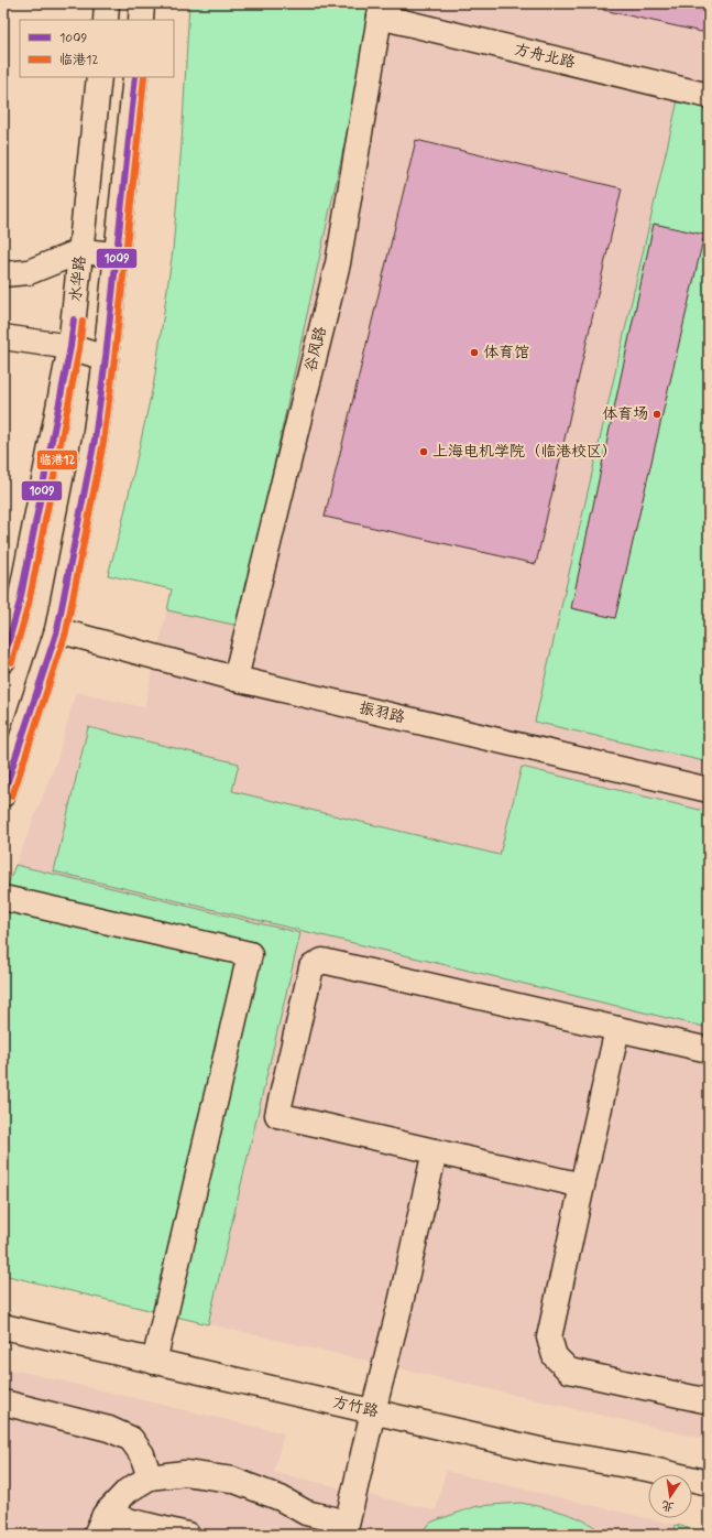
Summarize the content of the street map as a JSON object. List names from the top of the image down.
{
  "streets": {
    "street": [
      "方舟北路",
      "水华路",
      "谷风路",
      "振羽路",
      "方竹路"
    ]
  },
  "crossings": [
    ["方舟北路", "谷风路"],
    ["谷风路", "振羽路"]
  ],
  "places": ["体育馆", "体育场", "上海电机学院（临港校区）"],
  "lines": ["transit line 1009", "transit line 临港12"],
  "legend": ["1009", "临港12"],
  "north": "bottom"
}
